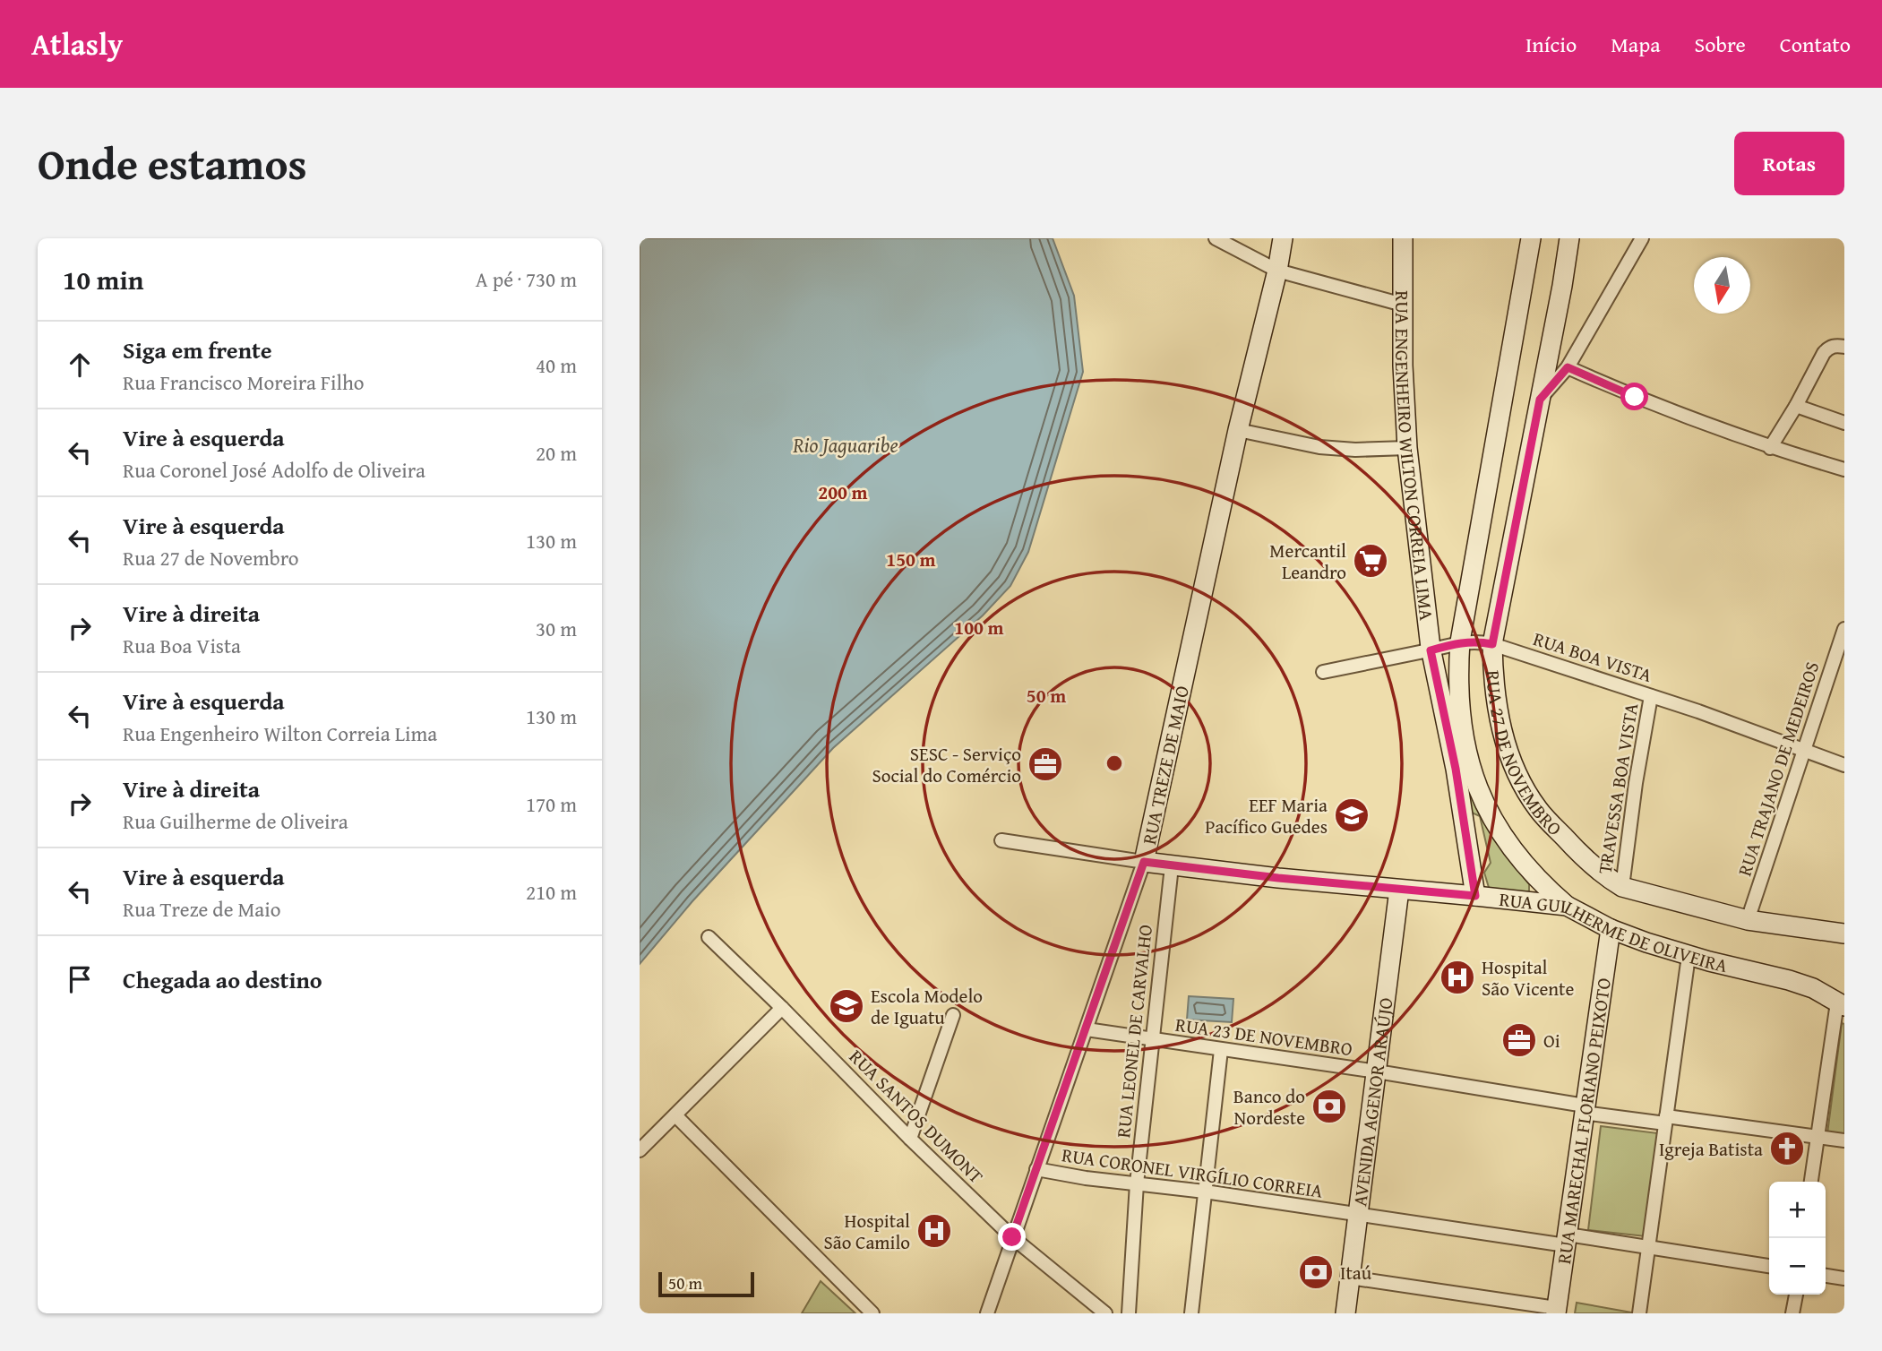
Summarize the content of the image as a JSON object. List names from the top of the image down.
{
  "streets": {
    "main road": [
      "RUA ENGENHEIRO WILTON CORREIA LIMA",
      "RUA 27 DE NOVEMBRO",
      "RUA TREZE DE MAIO",
      "RUA GUILHERME DE OLIVEIRA",
      "AVENIDA AGENOR ARAÚJO",
      "RUA MARECHAL FLORIANO PEIXOTO"
    ],
    "street": [
      "RUA BOA VISTA",
      "RUA TRAJANO DE MEDEIROS",
      "TRAVESSA BOA VISTA",
      "RUA LEONEL DE CARVALHO",
      "RUA 23 DE NOVEMBRO",
      "RUA SANTOS DUMONT",
      "RUA CORONEL VIRGÍLIO CORREIA"
    ]
  },
  "crossings": [
    ["RUA ENGENHEIRO WILTON CORREIA LIMA", "RUA BOA VISTA"],
    ["RUA ENGENHEIRO WILTON CORREIA LIMA", "RUA GUILHERME DE OLIVEIRA"],
    ["RUA BOA VISTA", "RUA 27 DE NOVEMBRO"],
    ["RUA BOA VISTA", "RUA TRAJANO DE MEDEIROS"],
    ["RUA BOA VISTA", "TRAVESSA BOA VISTA"],
    ["RUA 27 DE NOVEMBRO", "RUA TRAJANO DE MEDEIROS"],
    ["RUA 27 DE NOVEMBRO", "TRAVESSA BOA VISTA"],
    ["RUA TREZE DE MAIO", "RUA GUILHERME DE OLIVEIRA"],
    ["RUA TREZE DE MAIO", "RUA 23 DE NOVEMBRO"],
    ["RUA TREZE DE MAIO", "RUA SANTOS DUMONT"],
    ["RUA TREZE DE MAIO", "RUA CORONEL VIRGÍLIO CORREIA"],
    ["RUA GUILHERME DE OLIVEIRA", "RUA LEONEL DE CARVALHO"],
    ["RUA GUILHERME DE OLIVEIRA", "AVENIDA AGENOR ARAÚJO"],
    ["RUA GUILHERME DE OLIVEIRA", "RUA MARECHAL FLORIANO PEIXOTO"],
    ["RUA LEONEL DE CARVALHO", "RUA 23 DE NOVEMBRO"],
    ["RUA LEONEL DE CARVALHO", "RUA CORONEL VIRGÍLIO CORREIA"],
    ["RUA 23 DE NOVEMBRO", "AVENIDA AGENOR ARAÚJO"],
    ["RUA 23 DE NOVEMBRO", "RUA MARECHAL FLORIANO PEIXOTO"],
    ["AVENIDA AGENOR ARAÚJO", "RUA CORONEL VIRGÍLIO CORREIA"],
    ["RUA MARECHAL FLORIANO PEIXOTO", "RUA CORONEL VIRGÍLIO CORREIA"]
  ],
  "water": ["Rio Jaguaribe"],
  "places": {
    "supermarket": ["Mercantil Leandro"],
    "office": ["SESC - Serviço Social do Comércio", "Oi"],
    "school or university": ["EEF Maria Pacífico Guedes", "Escola Modelo de Iguatu"],
    "hospital": ["Hospital São Vicente", "Hospital São Camilo"],
    "bank": ["Banco do Nordeste", "Itaú"],
    "church": ["Igreja Batista"]
  },
  "scale_bar": "50 m",
  "north": "bottom",
  "page": {
    "header": "Atlasly",
    "nav": [
      "Início",
      "Mapa",
      "Sobre",
      "Contato"
    ],
    "title": "Onde estamos",
    "buttons": "Rotas",
    "heading": ["10 min", "A pé · 730 m"],
    "list": [
      ["Siga em frente", "Rua Francisco Moreira Filho", "40 m"],
      ["Vire à esquerda", "Rua Coronel José Adolfo de Oliveira", "20 m"],
      ["Vire à esquerda", "Rua 27 de Novembro", "130 m"],
      ["Vire à direita", "Rua Boa Vista", "30 m"],
      ["Vire à esquerda", "Rua Engenheiro Wilton Correia Lima", "130 m"],
      ["Vire à direita", "Rua Guilherme de Oliveira", "170 m"],
      ["Vire à esquerda", "Rua Treze de Maio", "210 m"],
      "Chegada ao destino"
    ],
    "map_buttons": ["+", "−"],
    "scale": "50 m"
  },
  "rings": [
    "200 m",
    "150 m",
    "100 m",
    "50 m"
  ]
}
